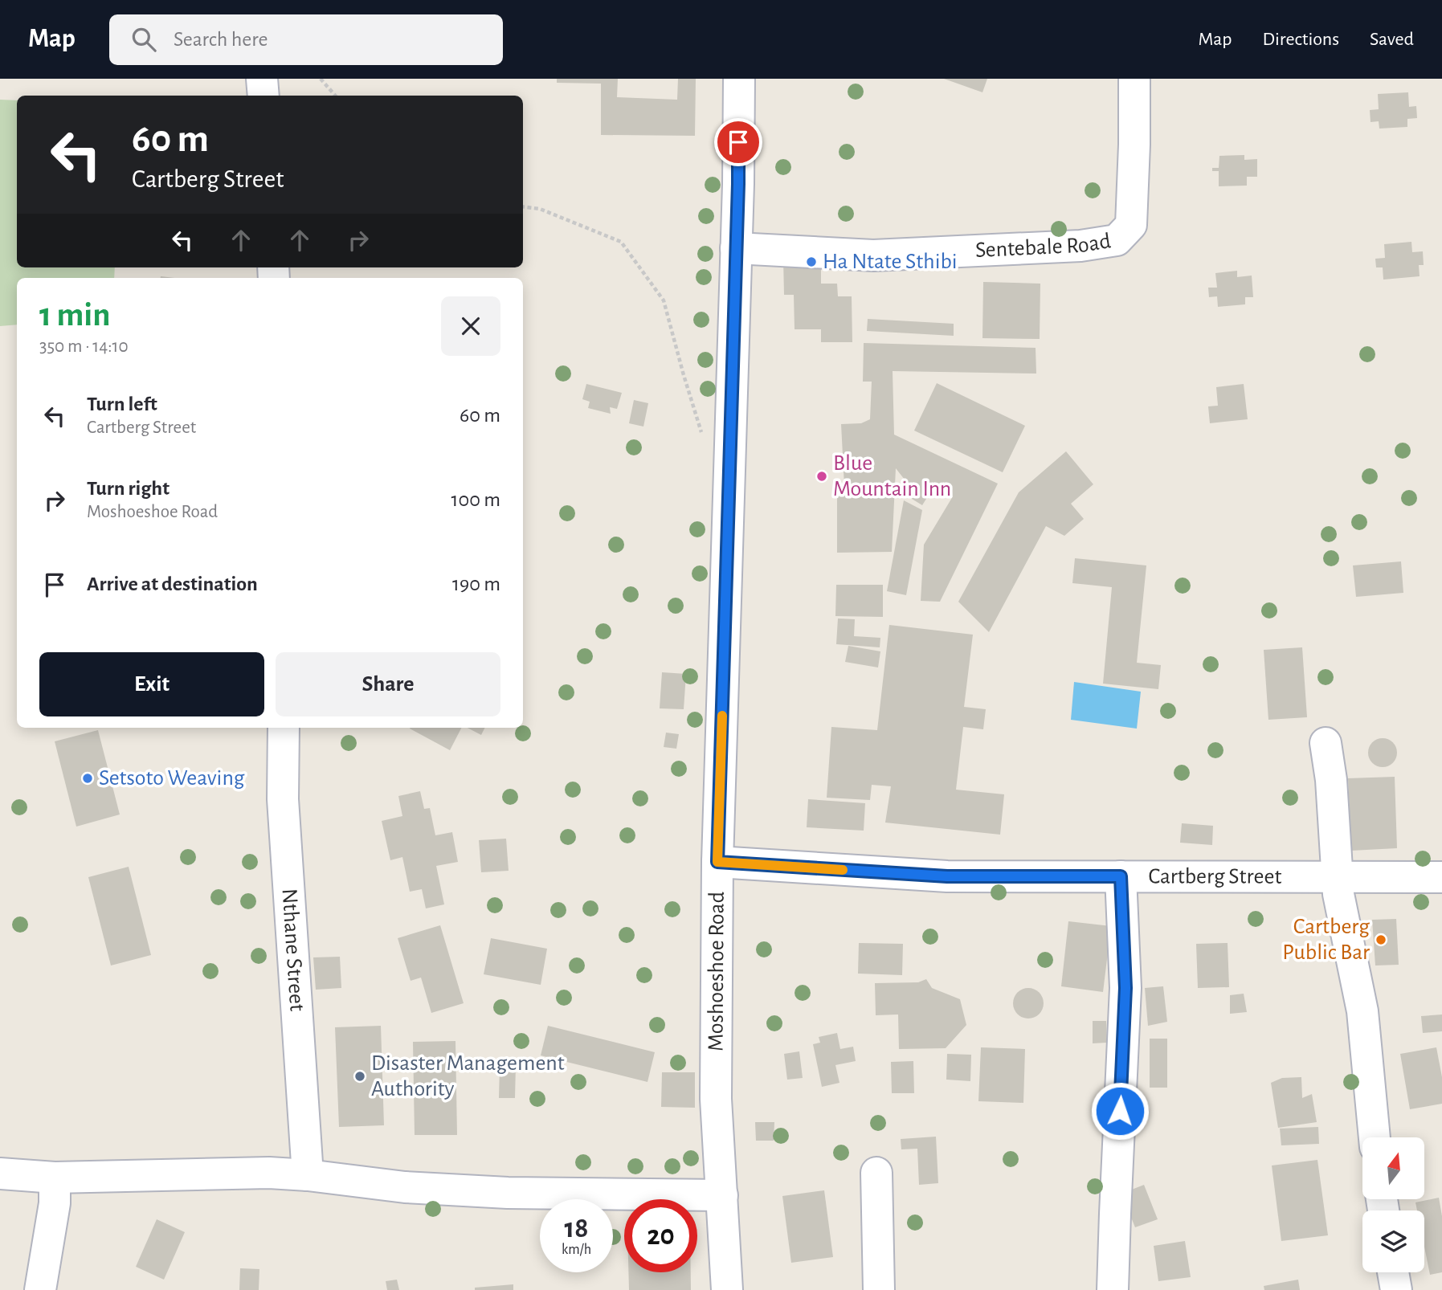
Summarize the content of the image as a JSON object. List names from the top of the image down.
{
  "streets": {
    "street": [
      "Sentebale Road",
      "Cartberg Street",
      "Nthane Street",
      "Moshoeshoe Road"
    ]
  },
  "crossings": [
    ["Sentebale Road", "Moshoeshoe Road"],
    ["Cartberg Street", "Moshoeshoe Road"]
  ],
  "places": [
    "Ha Ntate Sthibi",
    "Blue Mountain Inn",
    "Setsoto Weaving",
    "Cartberg Public Bar",
    "Disaster Management Authority"
  ],
  "north": "top",
  "page": {
    "header": "Map",
    "search": "Search here",
    "nav": ["Map", "Directions", "Saved"],
    "turn": ["60 m", "Cartberg Street"],
    "heading": ["1 min", "350 m · 14:10"],
    "list": [
      {
        "name": "Turn left",
        "note": "Cartberg Street",
        "value": "60 m"
      },
      {
        "name": "Turn right",
        "note": "Moshoeshoe Road",
        "value": "100 m"
      },
      {
        "name": "Arrive at destination",
        "value": "190 m"
      }
    ],
    "buttons": ["Exit", "Share"],
    "speed": "18 km/h",
    "limit": "20"
  }
}
